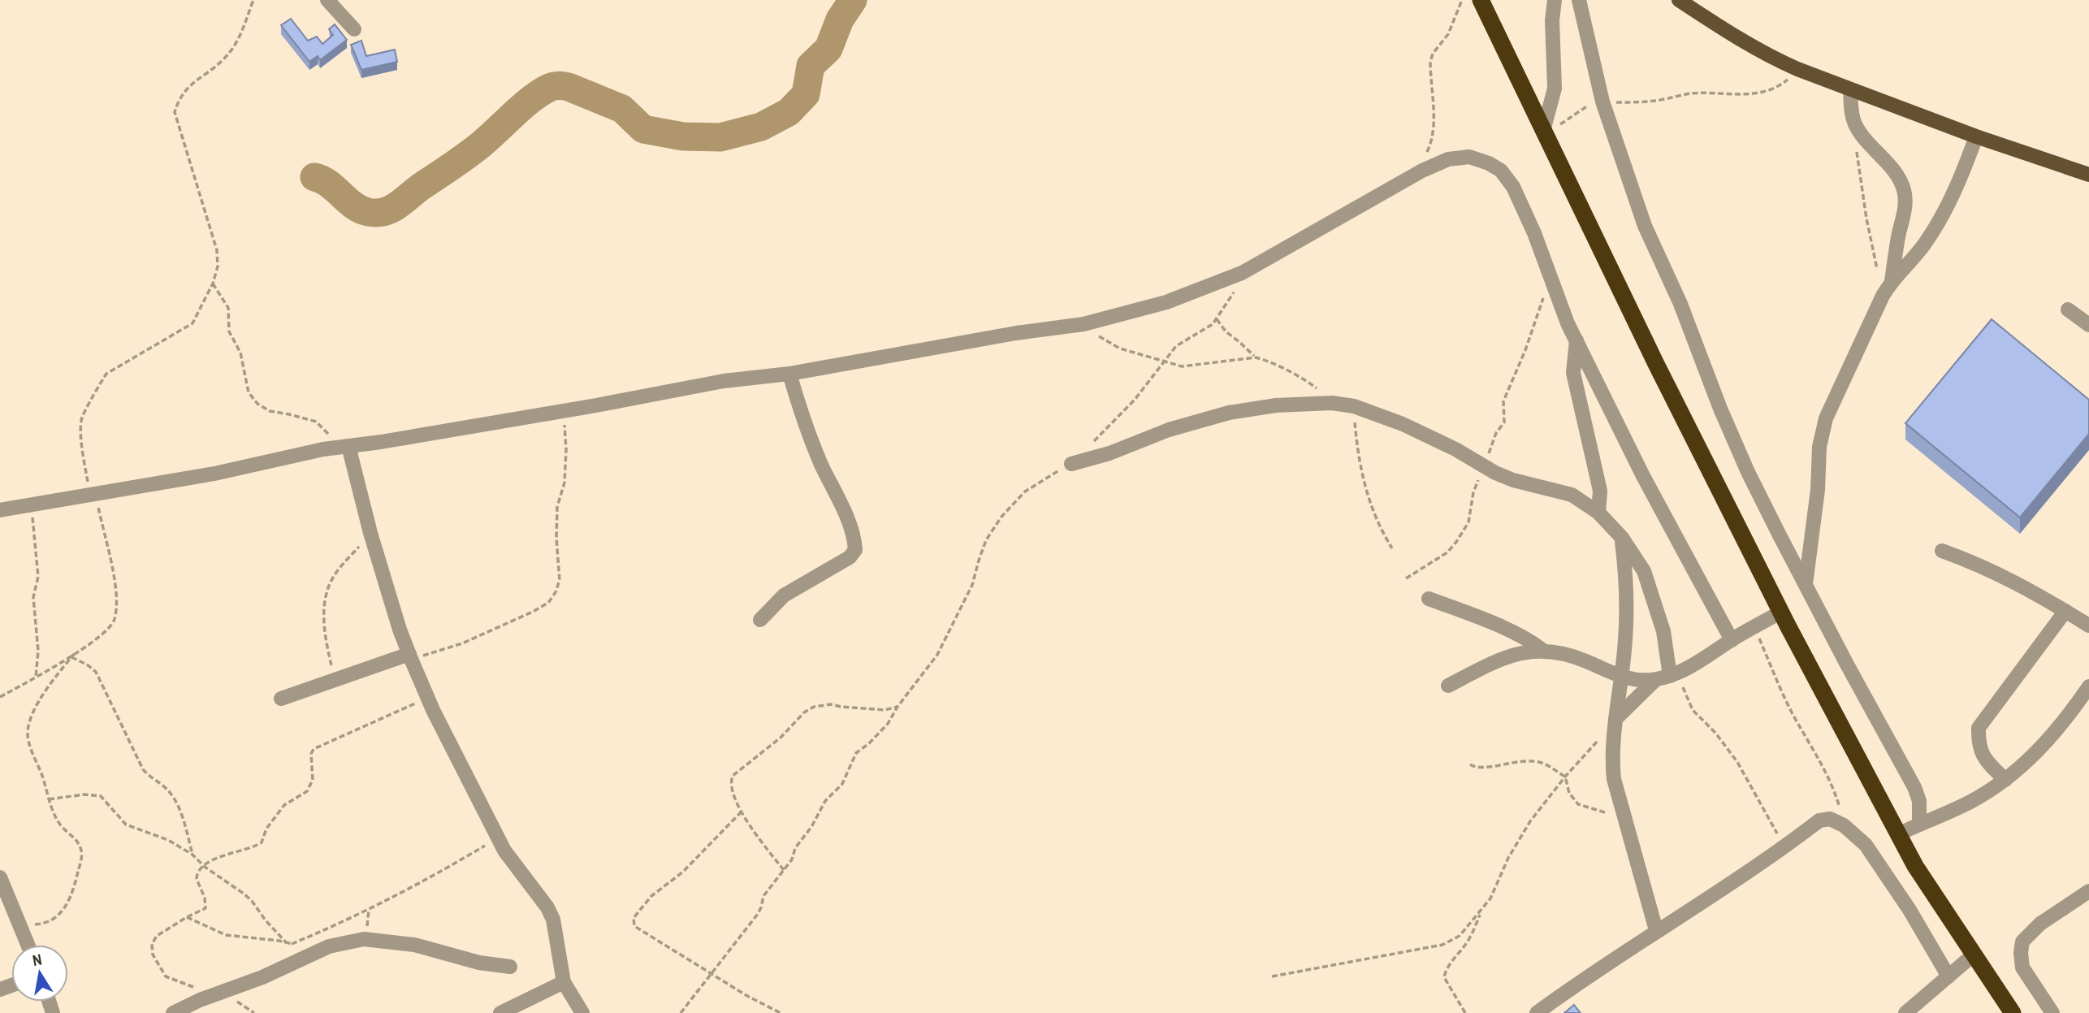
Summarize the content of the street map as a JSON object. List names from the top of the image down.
{
  "north": "top"
}
